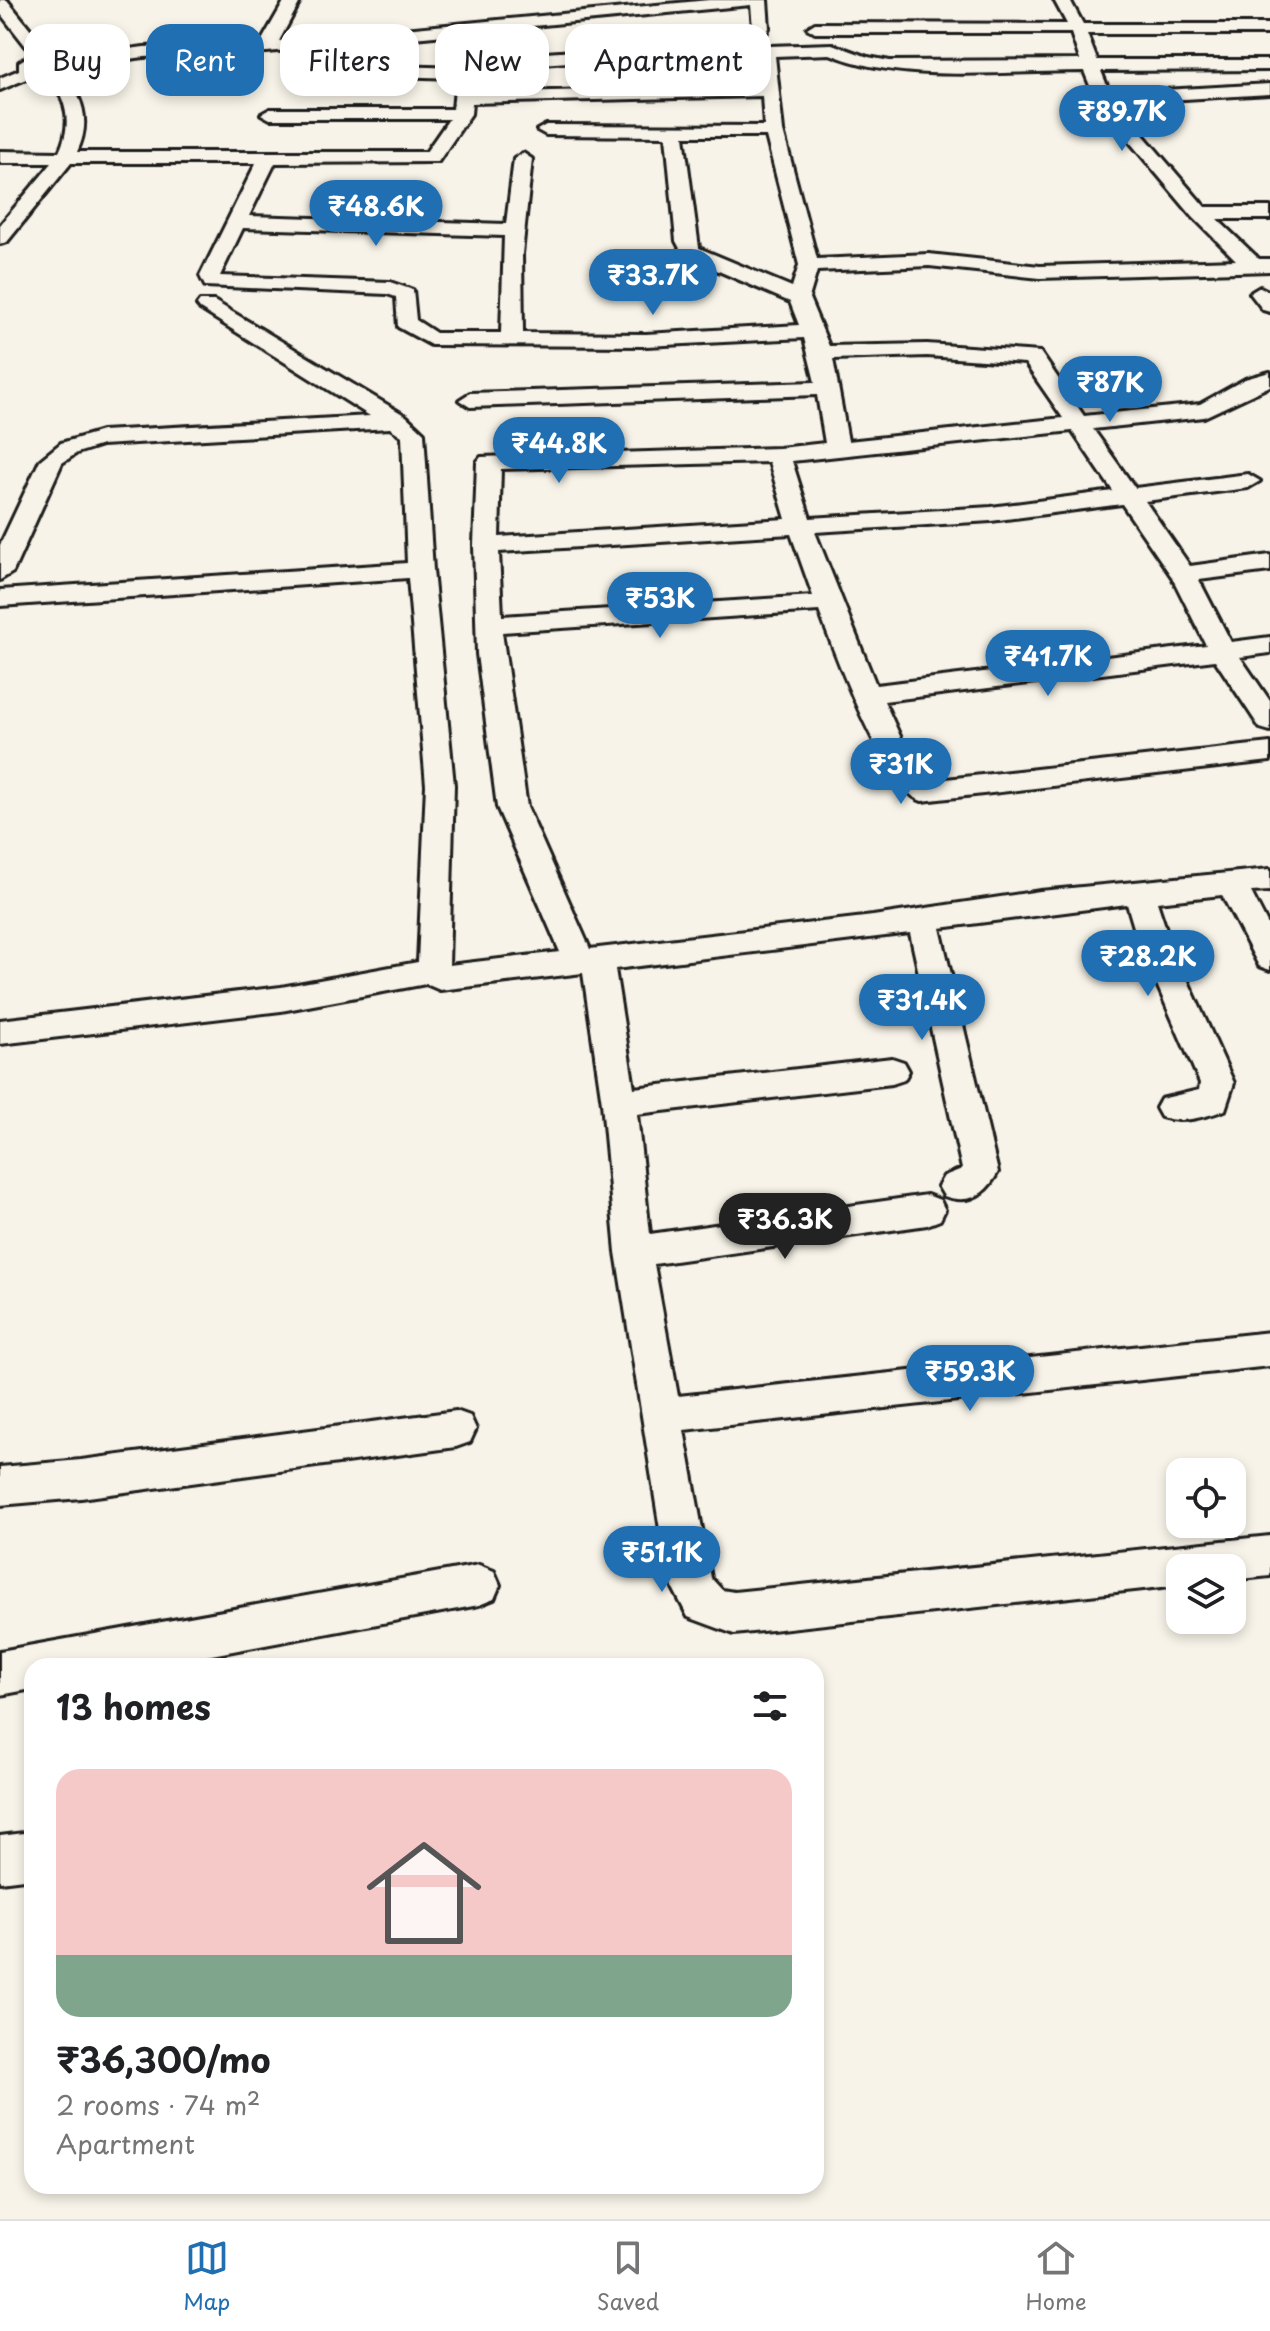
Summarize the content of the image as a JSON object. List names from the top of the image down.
{
  "page": {
    "chip": [
      "Buy",
      "Rent",
      "Filters",
      "New",
      "Apartment"
    ],
    "price": [
      "₹89.7K",
      "₹48.6K",
      "₹33.7K",
      "₹87K",
      "₹44.8K",
      "₹53K",
      "₹41.7K",
      "₹31K",
      "₹28.2K",
      "₹31.4K",
      "₹36.3K",
      "₹59.3K",
      "₹51.1K"
    ],
    "heading": "13 homes",
    "list": [
      {
        "name": "₹36,300/mo",
        "note": "2 rooms · 74 m² · Apartment"
      }
    ],
    "tabs": ["Map", "Saved", "Home"]
  }
}
